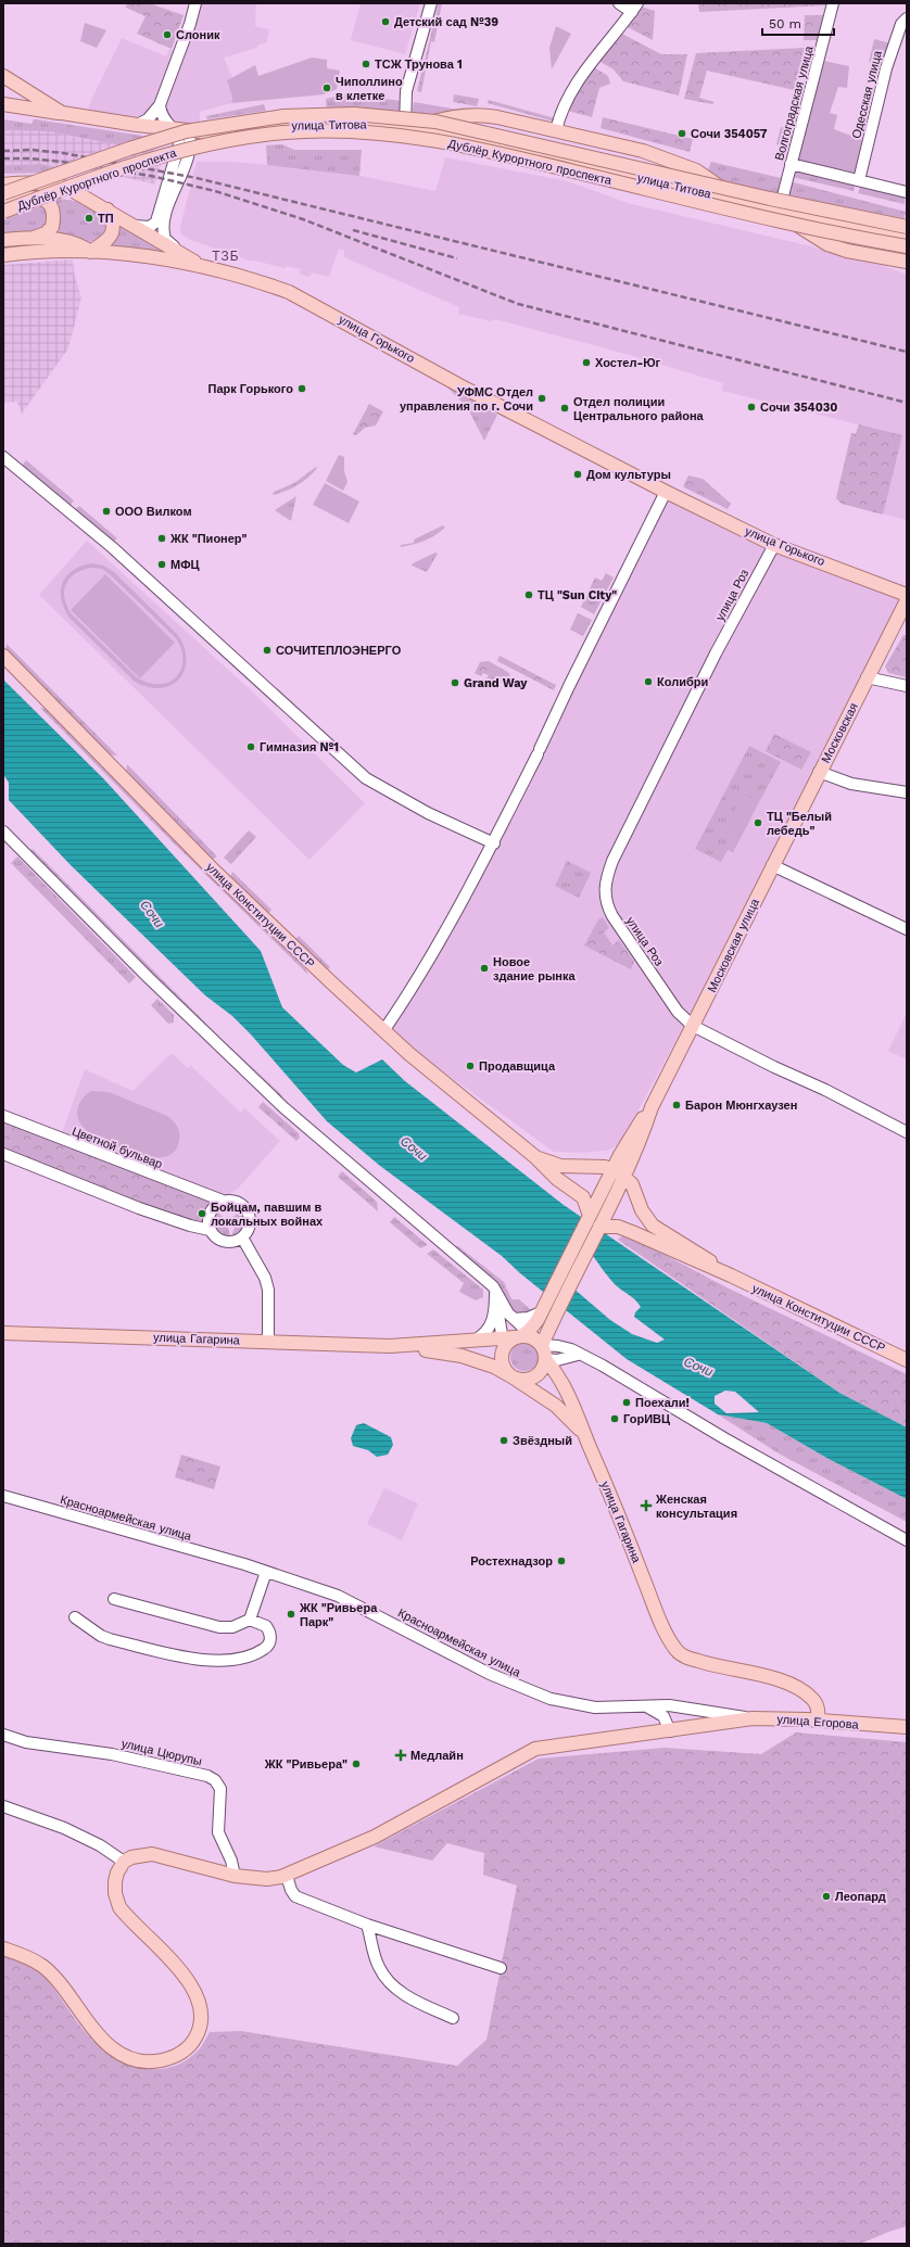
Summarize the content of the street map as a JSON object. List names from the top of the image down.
{
  "streets": {
    "main road": [
      "улица Титова",
      "Дублёр Курортного проспекта",
      "улица Горького",
      "Московская",
      "улица Конституции СССР",
      "Московская улица",
      "улица Гагарина",
      "улица Егорова"
    ],
    "street": [
      "Одесская улица",
      "Волгоградская улица",
      "улица Роз",
      "Цветной бульвар",
      "Красноармейская улица",
      "улица Цюрупы"
    ]
  },
  "crossings": [
    ["Волгоградская улица", "улица Титова"],
    ["улица Горького", "улица Роз"],
    ["улица Роз", "Московская улица"],
    ["Московская", "Московская улица"],
    ["улица Гагарина", "улица Егорова"],
    ["Красноармейская улица", "улица Егорова"],
    ["улица Егорова", "улица Цюрупы"]
  ],
  "districts": ["ТЗБ"],
  "water": ["Сочи"],
  "places": {
    "other": [
      "Детский сад №39",
      "Слоник",
      "ТСЖ Трунова 1",
      "Чиполлино в клетке",
      "Сочи 354057",
      "ТП",
      "Хостел-Юг",
      "Парк Горького",
      "УФМС Отдел управления по г. Сочи",
      "Сочи 354030",
      "Отдел полиции Центрального района",
      "Дом культуры",
      "ООО Вилком",
      "ЖК \"Пионер\"",
      "МФЦ",
      "ТЦ \"Sun City\"",
      "СОЧИТЕПЛОЭНЕРГО",
      "Колибри",
      "Grand Way",
      "Гимназия №1",
      "ТЦ \"Белый лебедь\"",
      "Новое здание рынка",
      "Продавщица",
      "Барон Мюнгхаузен",
      "Бойцам, павшим в локальных войнах",
      "Поехали!",
      "ГорИВЦ",
      "Звёздный",
      "Ростехнадзор",
      "ЖК \"Ривьера Парк\"",
      "ЖК \"Ривьера\"",
      "Леопард"
    ],
    "health": ["Женская консультация", "Медлайн"]
  },
  "scale_bar": "50 m"
}
